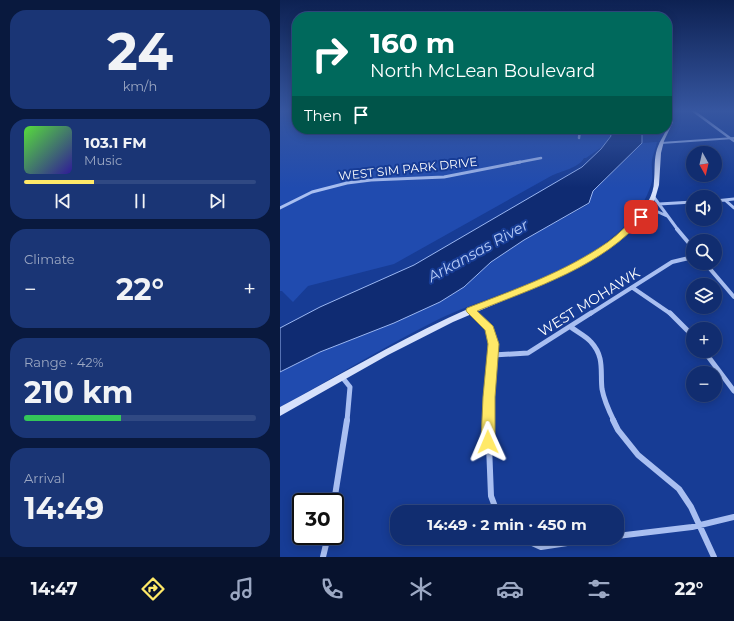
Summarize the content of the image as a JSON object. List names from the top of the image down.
{
  "streets": {
    "street": ["WEST SIM PARK DRIVE", "WEST MOHAWK"]
  },
  "water": ["Arkansas River"],
  "north": "bottom",
  "page": {
    "tile": [
      ["24", "km/h"],
      "Climate",
      ["Range · 42%", "210 km"],
      ["Arrival", "14:49"]
    ],
    "turn": ["160 m", "North McLean Boulevard"],
    "then": "Then",
    "song": ["103.1 FM", "Music"],
    "map_buttons": ["+", "−"],
    "heat": ["−", "22°", "+"],
    "limit": "30",
    "trip": "14:49 · 2 min · 450 m",
    "tabs": ["14:47", "22°"]
  }
}
